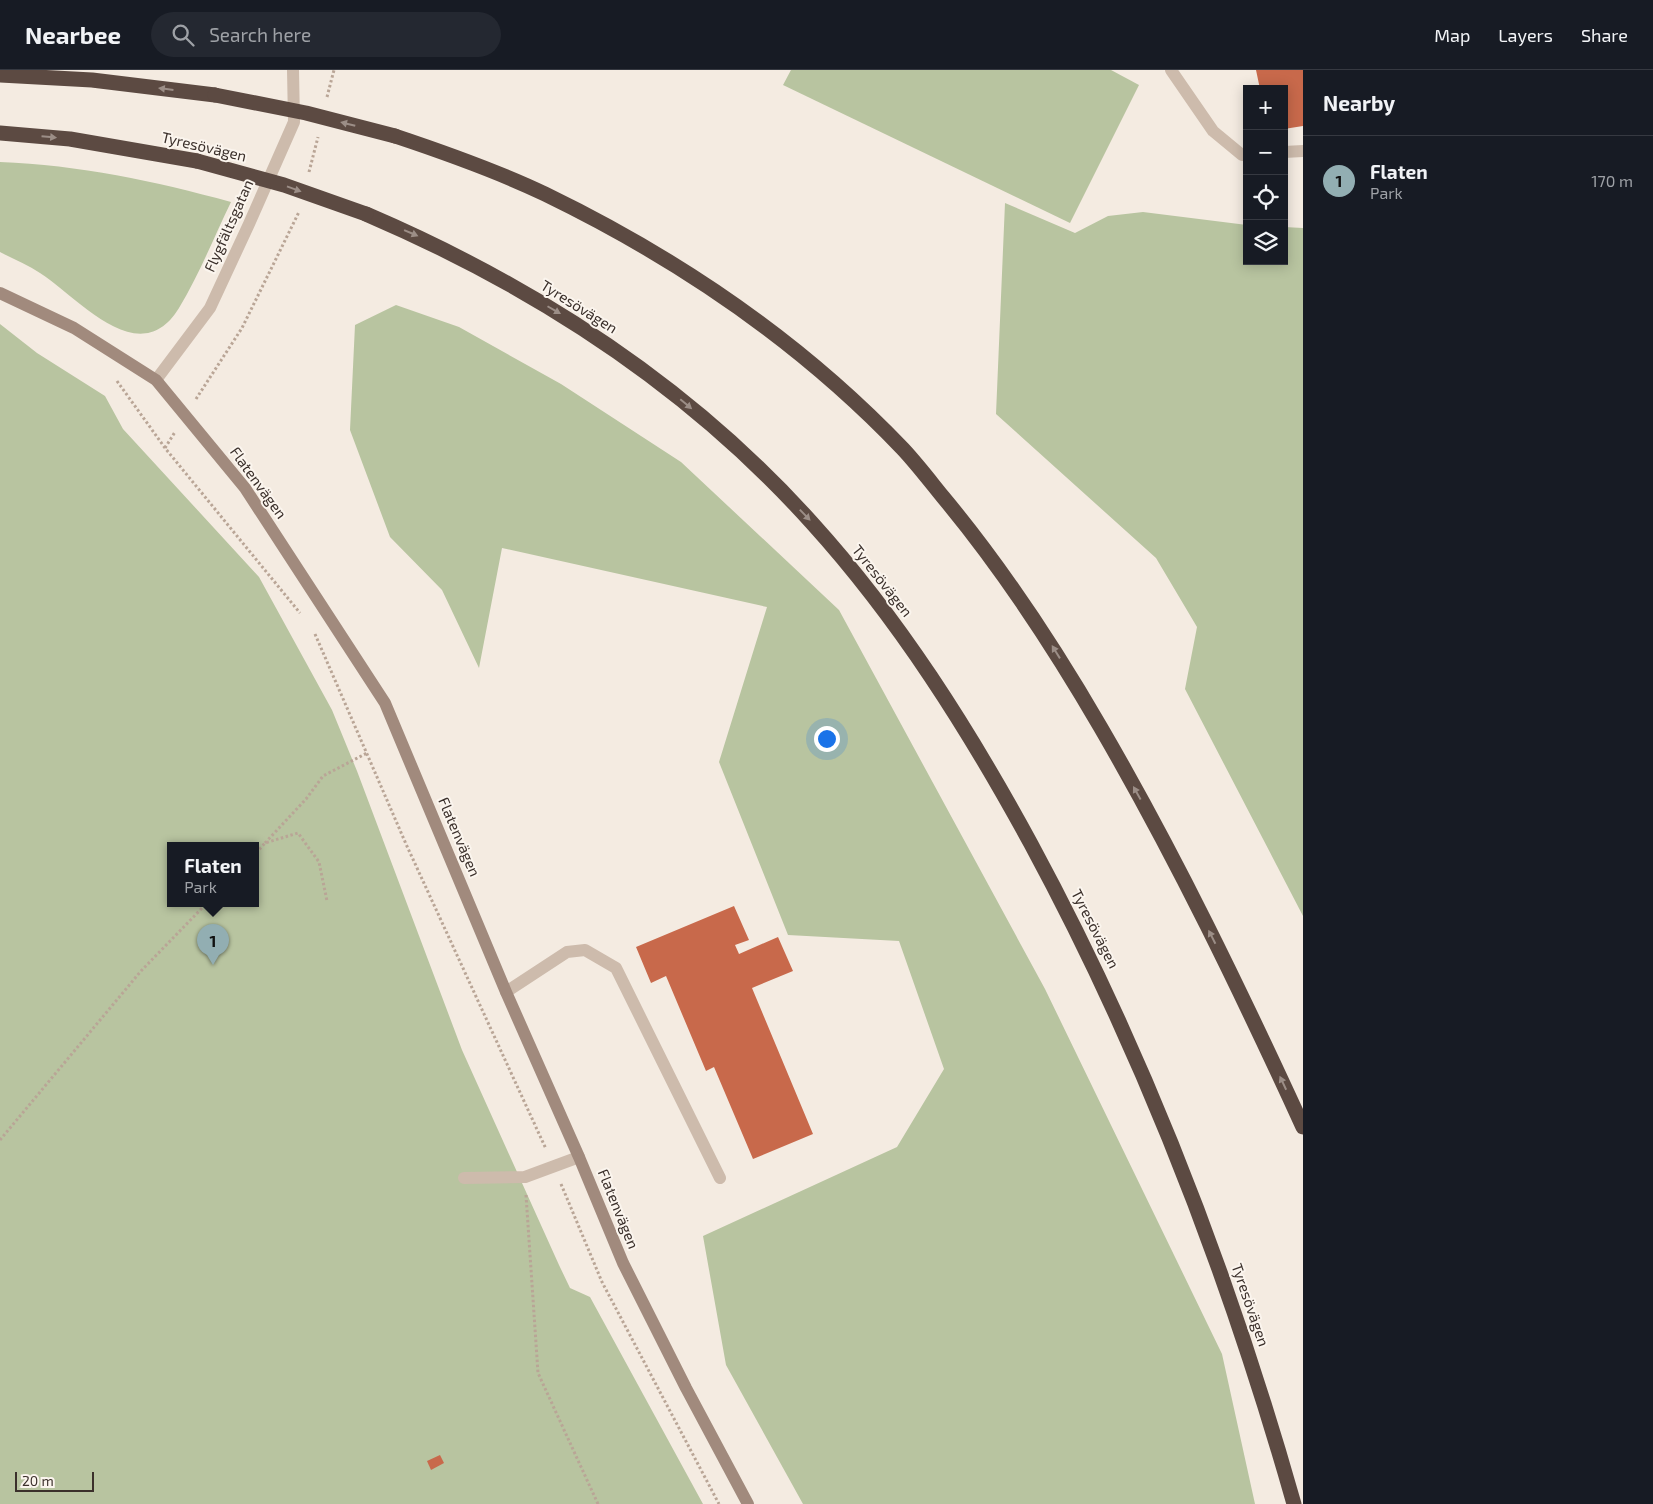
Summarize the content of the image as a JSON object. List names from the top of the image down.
{
  "streets": {
    "highway": ["Tyresövägen"],
    "street": ["Flygfältsgatan", "Flatenvägen"]
  },
  "crossings": [
    ["Flygfältsgatan", "Flatenvägen"]
  ],
  "scale_bar": "20 m",
  "page": {
    "header": "Nearbee",
    "search": "Search here",
    "nav": ["Map", "Layers", "Share"],
    "heading": "Nearby",
    "map_buttons": ["+", "−"],
    "list": [
      {
        "mark": "1",
        "name": "Flaten",
        "note": "Park",
        "value": "170 m"
      }
    ],
    "popup": ["Flaten", "Park"],
    "pins": "1",
    "scale": "20 m"
  }
}
